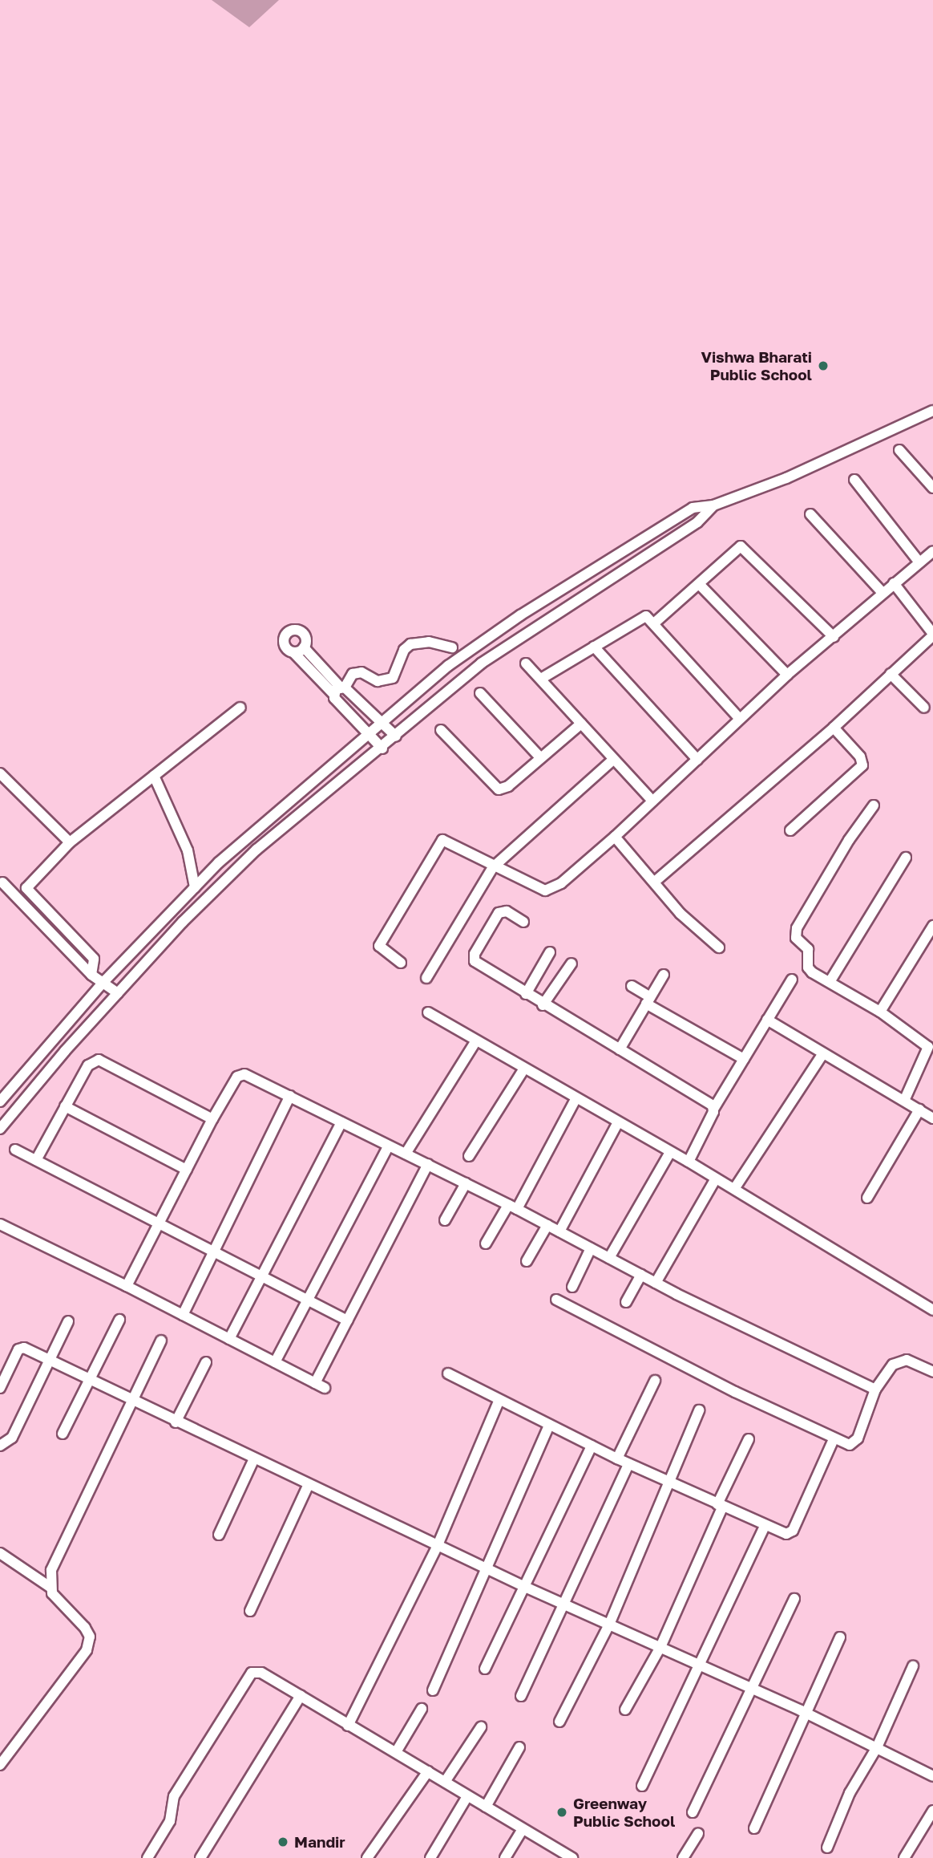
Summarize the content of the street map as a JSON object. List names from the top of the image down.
{
  "places": ["Vishwa Bharati Public School", "Greenway Public School", "Mandir"]
}
